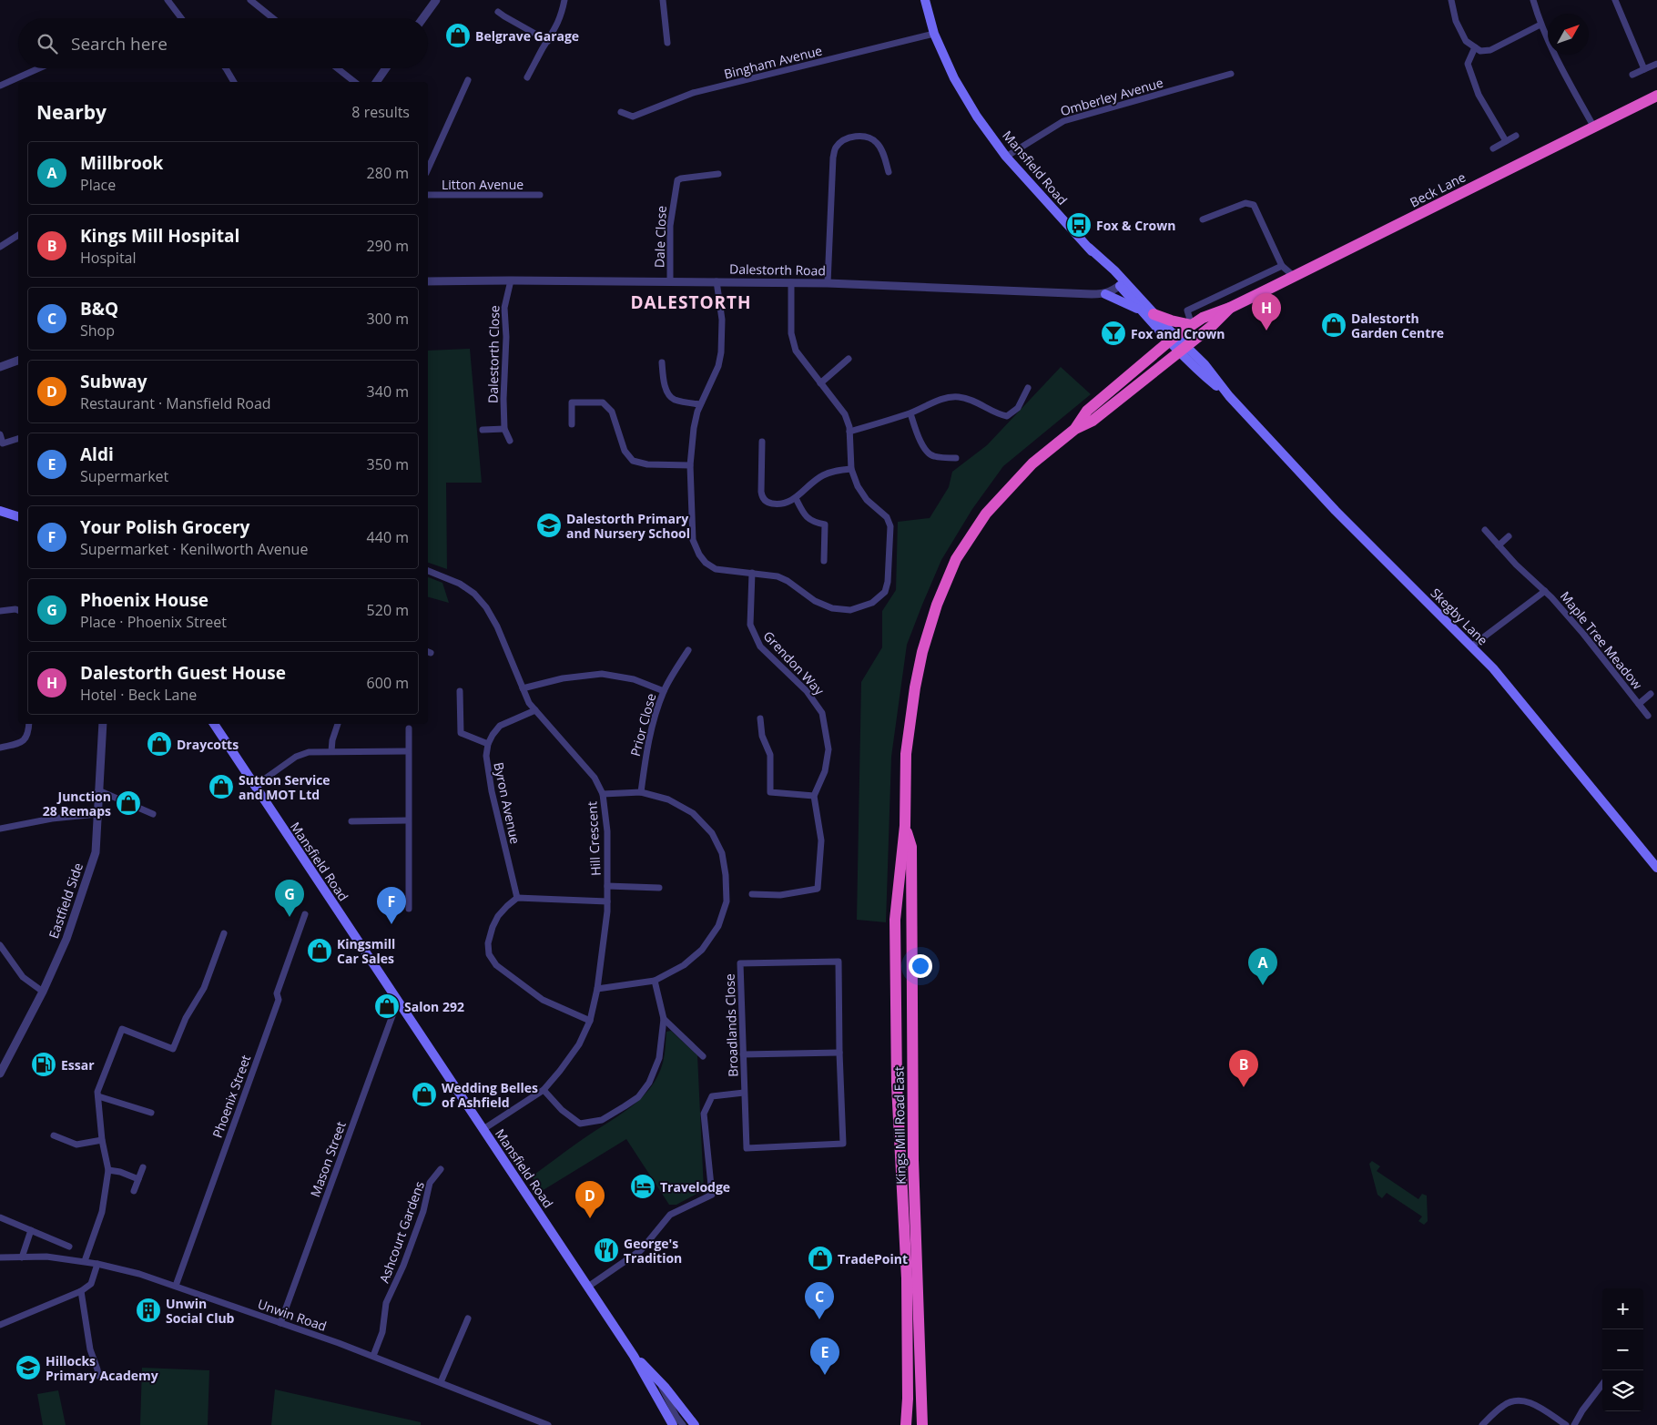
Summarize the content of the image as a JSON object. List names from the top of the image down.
{
  "streets": {
    "highway": ["Beck Lane", "Kings Mill Road East"],
    "main road": ["Mansfield Road", "Skegby Lane"],
    "street": [
      "Bingham Avenue",
      "Omberley Avenue",
      "Litton Avenue",
      "Dale Close",
      "Dalestorth Road",
      "Dalestorth Close",
      "Maple Tree Meadow",
      "Grendon Way",
      "Prior Close",
      "Byron Avenue",
      "Hill Crescent",
      "Eastfield Side",
      "Broadlands Close",
      "Phoenix Street",
      "Mason Street",
      "Ashcourt Gardens",
      "Unwin Road"
    ]
  },
  "crossings": [
    ["Bingham Avenue", "Mansfield Road"],
    ["Omberley Avenue", "Mansfield Road"],
    ["Mansfield Road", "Beck Lane"],
    ["Mansfield Road", "Skegby Lane"],
    ["Mansfield Road", "Hill Crescent"],
    ["Mansfield Road", "Kings Mill Road East"],
    ["Mansfield Road", "Mason Street"],
    ["Beck Lane", "Skegby Lane"],
    ["Beck Lane", "Kings Mill Road East"],
    ["Dale Close", "Dalestorth Road"],
    ["Dalestorth Road", "Dalestorth Close"],
    ["Skegby Lane", "Maple Tree Meadow"],
    ["Skegby Lane", "Kings Mill Road East"],
    ["Prior Close", "Hill Crescent"],
    ["Phoenix Street", "Unwin Road"],
    ["Mason Street", "Unwin Road"],
    ["Ashcourt Gardens", "Unwin Road"]
  ],
  "districts": ["DALESTORTH"],
  "places": {
    "shop": [
      "Belgrave Garage",
      "Dalestorth Garden Centre",
      "Draycotts",
      "Sutton Service and MOT Ltd",
      "Junction 28 Remaps",
      "Kingsmill Car Sales",
      "Salon 292",
      "Wedding Belles of Ashfield",
      "TradePoint"
    ],
    "bus stop": ["Fox & Crown"],
    "bar": ["Fox and Crown"],
    "school or university": ["Dalestorth Primary and Nursery School", "Hillocks Primary Academy"],
    "fuel station": ["Essar"],
    "hotel": ["Travelodge"],
    "restaurant": ["George's Tradition"],
    "building": ["Unwin Social Club"]
  },
  "north": "top right",
  "page": {
    "search": "Search here",
    "heading": ["Nearby", "8 results"],
    "list": [
      {
        "mark": "A",
        "name": "Millbrook",
        "note": "Place",
        "value": "280 m"
      },
      {
        "mark": "B",
        "name": "Kings Mill Hospital",
        "note": "Hospital",
        "value": "290 m"
      },
      {
        "mark": "C",
        "name": "B&Q",
        "note": "Shop",
        "value": "300 m"
      },
      {
        "mark": "D",
        "name": "Subway",
        "note": "Restaurant · Mansfield Road",
        "value": "340 m"
      },
      {
        "mark": "E",
        "name": "Aldi",
        "note": "Supermarket",
        "value": "350 m"
      },
      {
        "mark": "F",
        "name": "Your Polish Grocery",
        "note": "Supermarket · Kenilworth Avenue",
        "value": "440 m"
      },
      {
        "mark": "G",
        "name": "Phoenix House",
        "note": "Place · Phoenix Street",
        "value": "520 m"
      },
      {
        "mark": "H",
        "name": "Dalestorth Guest House",
        "note": "Hotel · Beck Lane",
        "value": "600 m"
      }
    ],
    "pins": [
      "H",
      "G",
      "F",
      "A",
      "B",
      "D",
      "C",
      "E"
    ],
    "map_buttons": ["+", "−"]
  }
}
